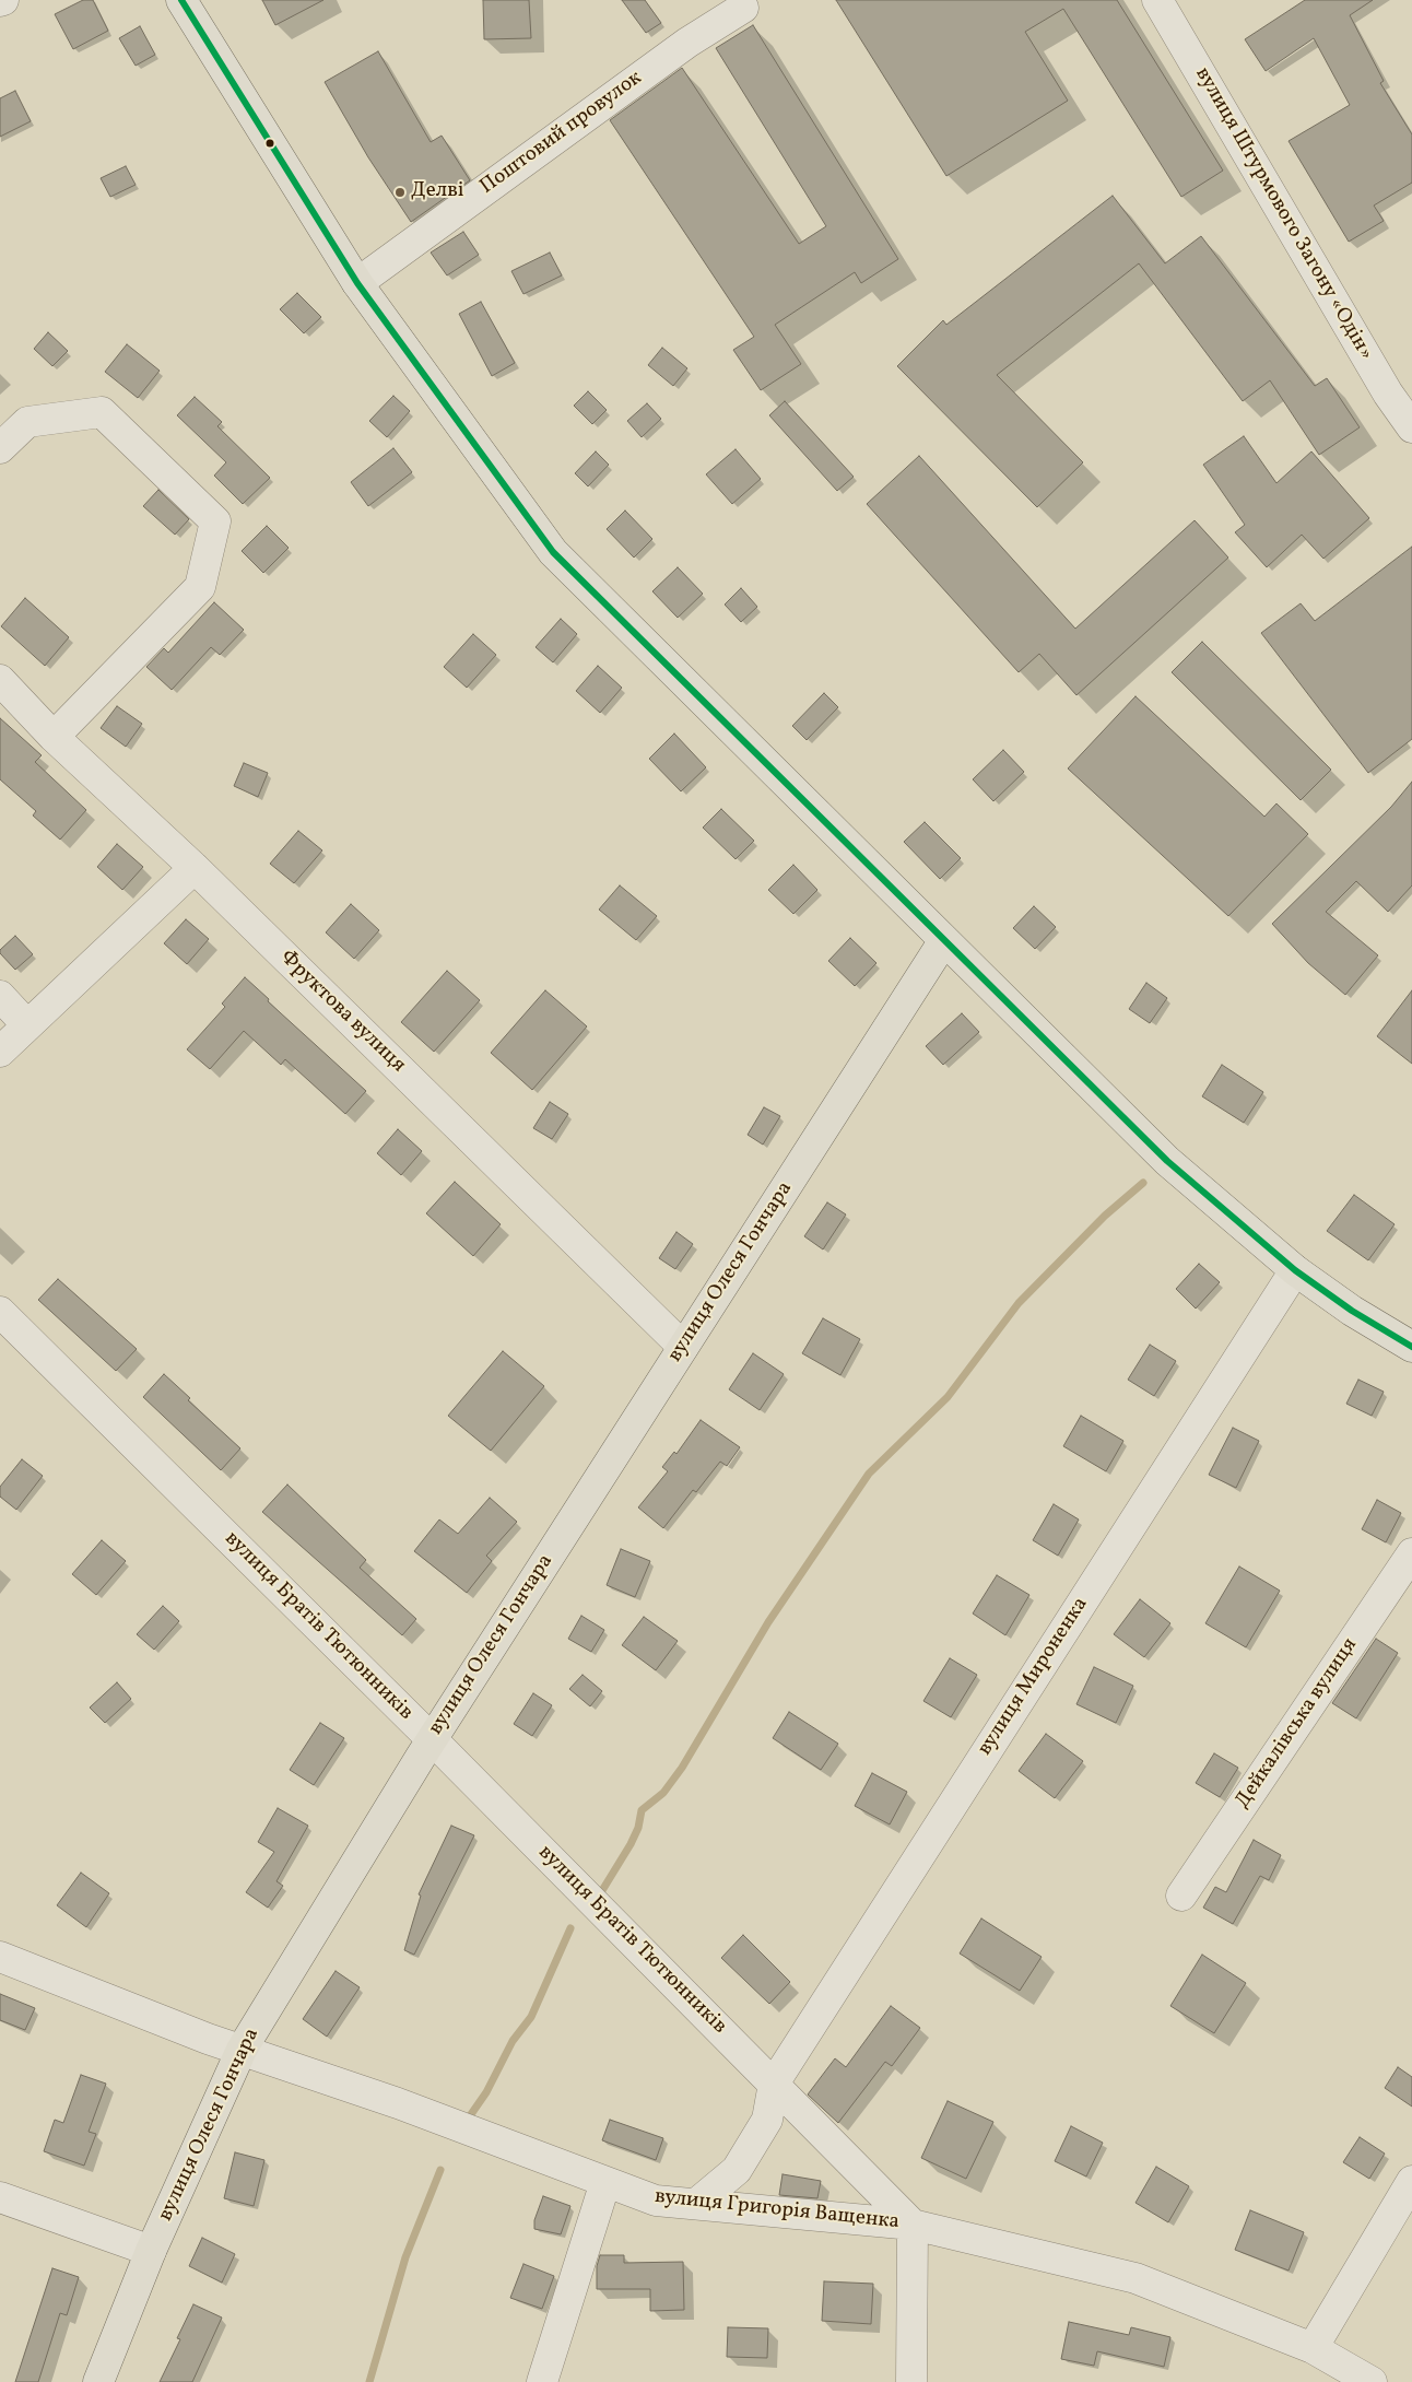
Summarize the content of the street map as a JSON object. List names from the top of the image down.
{
  "streets": {
    "main road": ["вулиця Олеся Гончара"],
    "street": [
      "Поштовий провулок",
      "вулиця Штурмового Загону «Одін»",
      "Фруктова вулиця",
      "вулиця Братів Тютюнників",
      "вулиця Мироненка",
      "Дейкалівська вулиця",
      "вулиця Григорія Ващенка"
    ]
  },
  "crossings": [
    ["Фруктова вулиця", "вулиця Олеся Гончара"],
    ["вулиця Олеся Гончара", "вулиця Братів Тютюнників"],
    ["вулиця Олеся Гончара", "вулиця Григорія Ващенка"],
    ["вулиця Братів Тютюнників", "вулиця Мироненка"],
    ["вулиця Братів Тютюнників", "вулиця Григорія Ващенка"]
  ],
  "places": ["Делві"]
}
